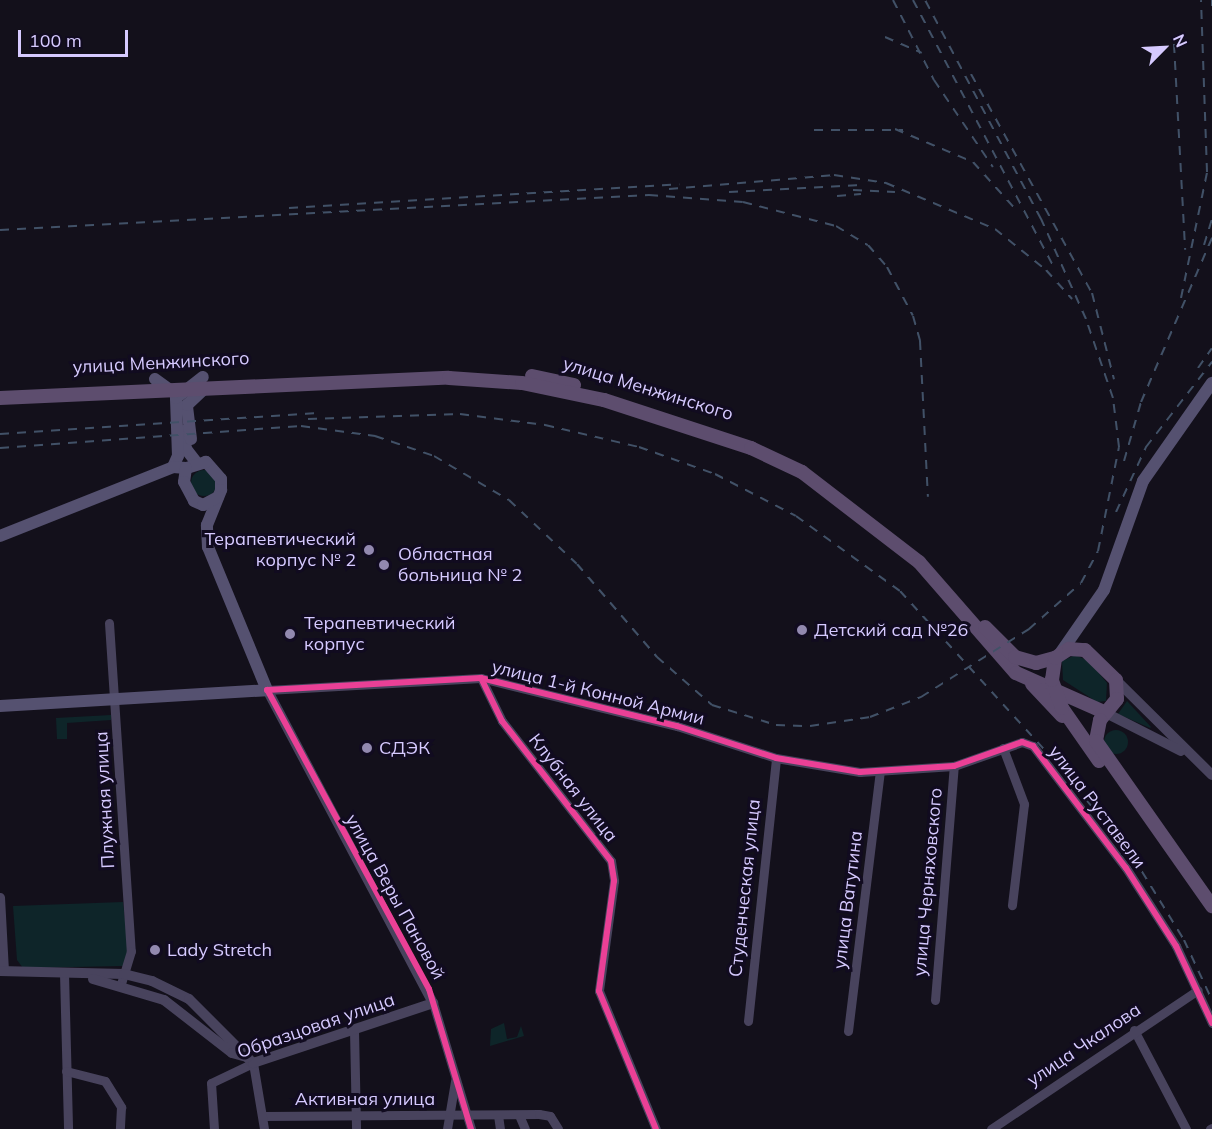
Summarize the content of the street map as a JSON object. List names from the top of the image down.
{
  "streets": {
    "main road": ["улица Менжинского", "улица 1-й Конной Армии", "улица Веры Пановой"],
    "street": [
      "Клубная улица",
      "Плужная улица",
      "улица Руставели",
      "улица Черняховского",
      "Студенческая улица",
      "улица Ватутина",
      "Образцовая улица",
      "улица Чкалова",
      "Активная улица"
    ]
  },
  "crossings": [
    ["улица 1-й Конной Армии", "Клубная улица"],
    ["улица 1-й Конной Армии", "Плужная улица"],
    ["улица 1-й Конной Армии", "улица Руставели"],
    ["улица 1-й Конной Армии", "улица Черняховского"],
    ["улица 1-й Конной Армии", "Студенческая улица"],
    ["улица 1-й Конной Армии", "улица Веры Пановой"],
    ["улица 1-й Конной Армии", "улица Ватутина"],
    ["улица Руставели", "улица Чкалова"],
    ["улица Веры Пановой", "Образцовая улица"],
    ["улица Веры Пановой", "Активная улица"]
  ],
  "places": [
    "Терапевтический корпус № 2",
    "Областная больница № 2",
    "Детский сад №26",
    "Терапевтический корпус",
    "СДЭК",
    "Lady Stretch"
  ],
  "scale_bar": "100 m",
  "north": "top right"
}
